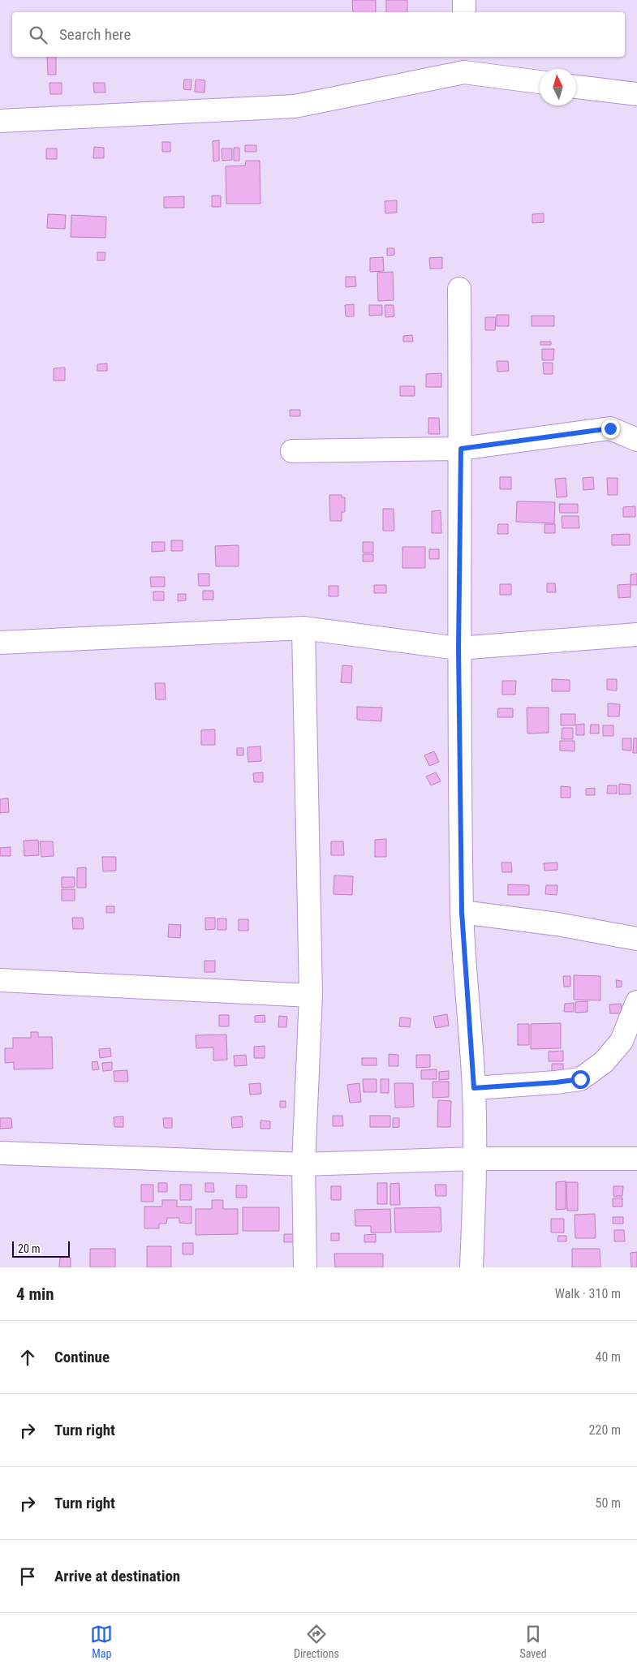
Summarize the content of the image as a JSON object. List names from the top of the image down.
{
  "scale_bar": "20 m",
  "north": "top",
  "page": {
    "search": "Search here",
    "scale": "20 m",
    "heading": ["4 min", "Walk · 310 m"],
    "list": [
      ["Continue", "40 m"],
      ["Turn right", "220 m"],
      ["Turn right", "50 m"],
      "Arrive at destination"
    ],
    "nav": ["Map", "Directions", "Saved"]
  }
}
